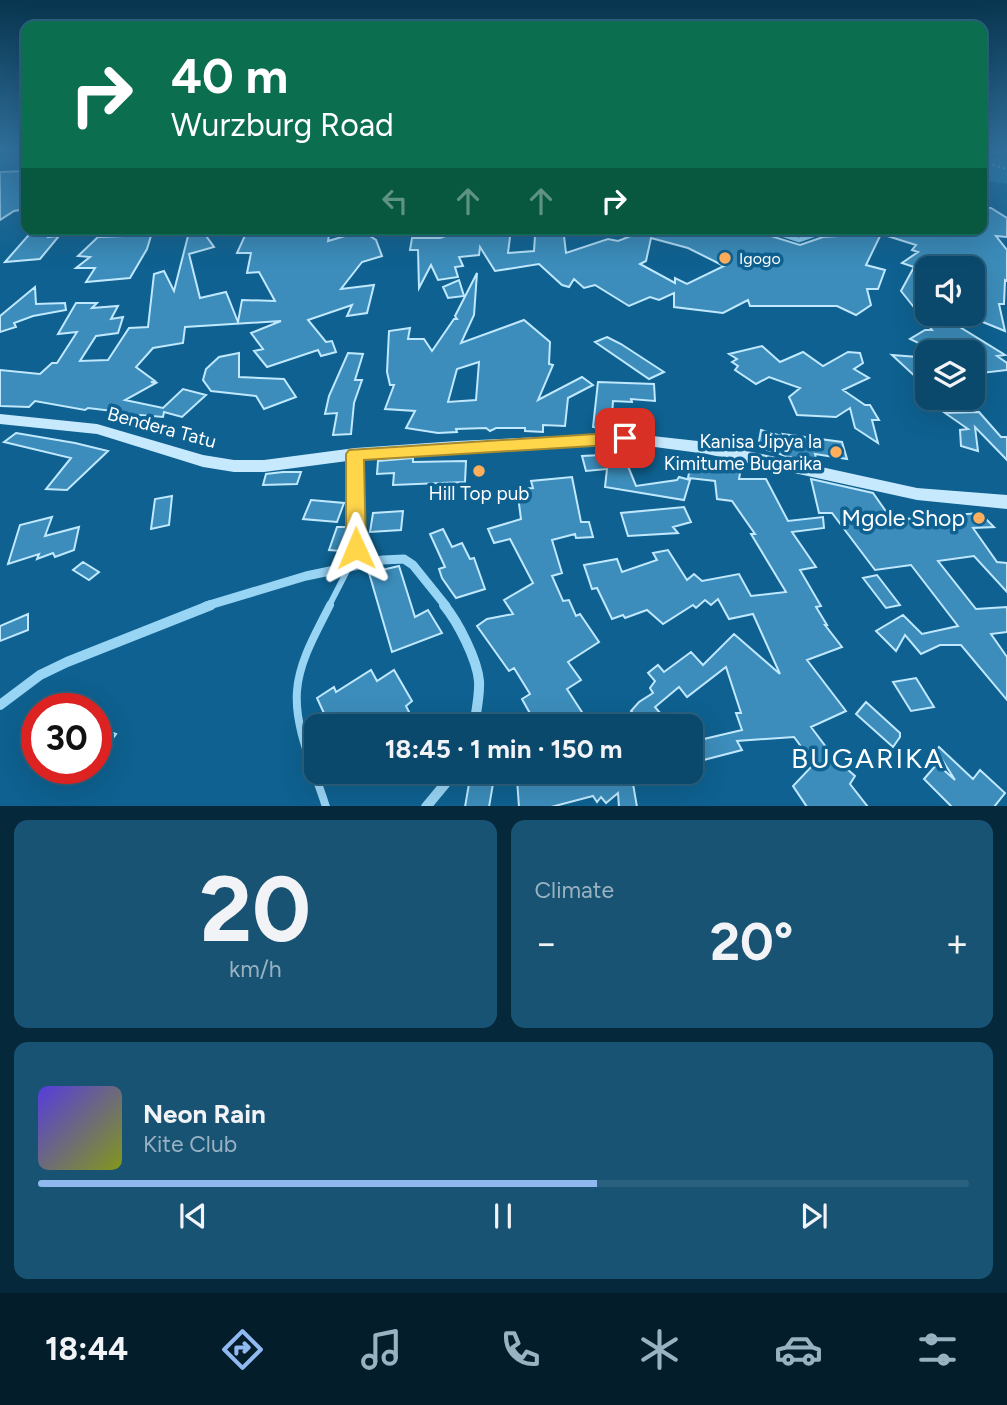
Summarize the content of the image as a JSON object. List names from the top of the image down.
{
  "streets": {
    "main road": ["Bendera Tatu"]
  },
  "districts": ["BUGARIKA"],
  "places": [
    "Igogo",
    "Kanisa Jipya la Kimitume Bugarika",
    "Hill Top pub",
    "Mgole Shop"
  ],
  "page": {
    "turn": ["40 m", "Wurzburg Road"],
    "limit": "30",
    "trip": "18:45 · 1 min · 150 m",
    "tile": [
      ["20", "km/h"],
      "Climate"
    ],
    "heat": ["−", "20°", "+"],
    "song": ["Neon Rain", "Kite Club"],
    "tabs": "18:44"
  }
}
